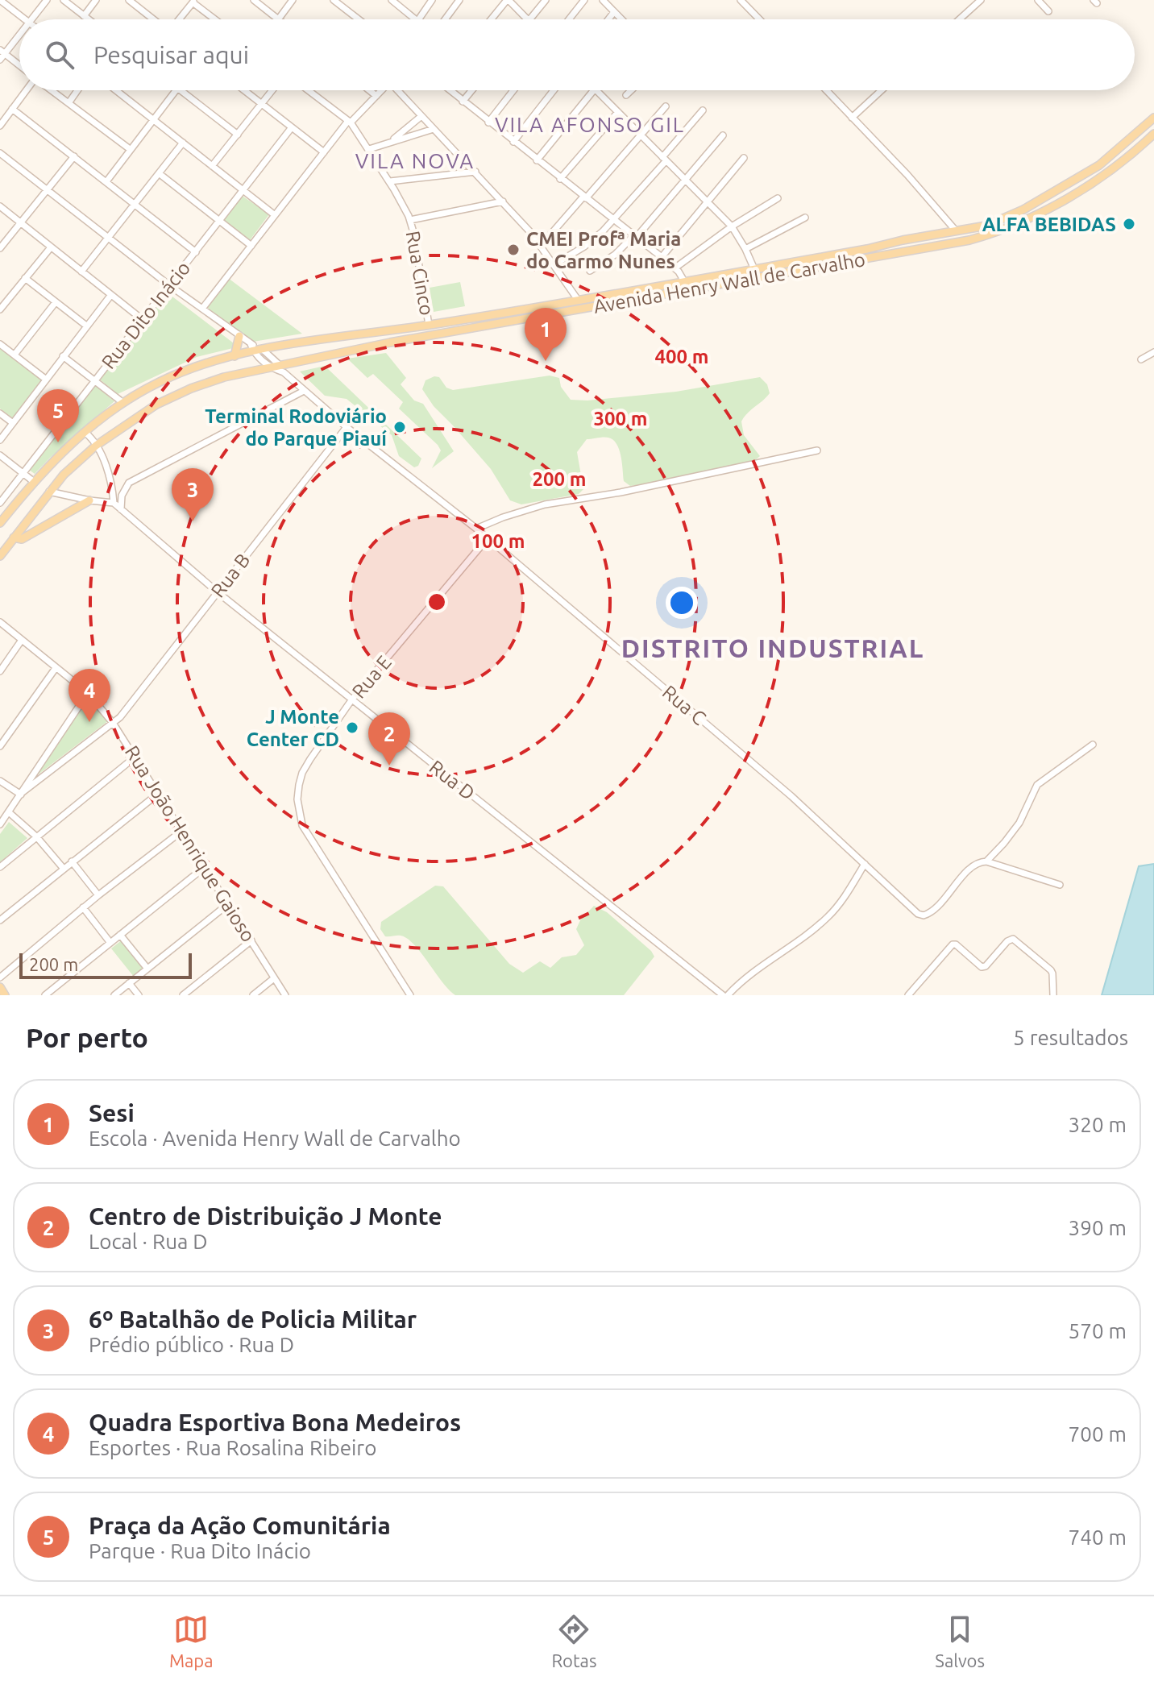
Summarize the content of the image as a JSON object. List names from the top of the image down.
{
  "streets": {
    "main road": ["Avenida Henry Wall de Carvalho"],
    "street": [
      "Rua Cinco",
      "Rua Dito Inácio",
      "Rua B",
      "Rua E",
      "Rua C",
      "Rua D",
      "Rua João Henrique Gaioso"
    ]
  },
  "crossings": [
    ["Rua Cinco", "Avenida Henry Wall de Carvalho"],
    ["Avenida Henry Wall de Carvalho", "Rua C"],
    ["Rua B", "Rua C"],
    ["Rua B", "Rua D"],
    ["Rua B", "Rua João Henrique Gaioso"],
    ["Rua E", "Rua C"],
    ["Rua E", "Rua D"]
  ],
  "districts": ["VILA AFONSO GIL", "VILA NOVA", "DISTRITO INDUSTRIAL"],
  "places": [
    "ALFA BEBIDAS",
    "CMEI Profª Maria do Carmo Nunes",
    "Terminal Rodoviário do Parque Piauí",
    "J Monte Center CD"
  ],
  "scale_bar": "200 m",
  "page": {
    "search": "Pesquisar aqui",
    "pins": [
      "1",
      "5",
      "3",
      "4",
      "2"
    ],
    "scale": "200 m",
    "heading": ["Por perto", "5 resultados"],
    "list": [
      {
        "mark": "1",
        "name": "Sesi",
        "note": "Escola · Avenida Henry Wall de Carvalho",
        "value": "320 m"
      },
      {
        "mark": "2",
        "name": "Centro de Distribuição J Monte",
        "note": "Local · Rua D",
        "value": "390 m"
      },
      {
        "mark": "3",
        "name": "6º Batalhão de Policia Militar",
        "note": "Prédio público · Rua D",
        "value": "570 m"
      },
      {
        "mark": "4",
        "name": "Quadra Esportiva Bona Medeiros",
        "note": "Esportes · Rua Rosalina Ribeiro",
        "value": "700 m"
      },
      {
        "mark": "5",
        "name": "Praça da Ação Comunitária",
        "note": "Parque · Rua Dito Inácio",
        "value": "740 m"
      }
    ],
    "nav": ["Mapa", "Rotas", "Salvos"]
  },
  "rings": [
    "400 m",
    "300 m",
    "200 m",
    "100 m"
  ]
}
